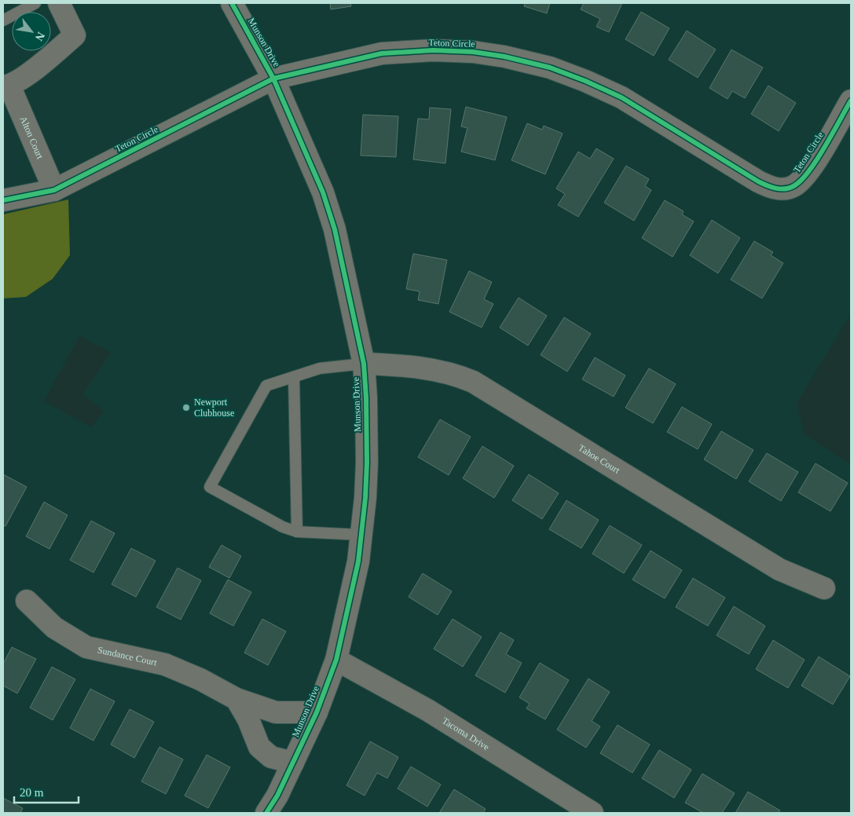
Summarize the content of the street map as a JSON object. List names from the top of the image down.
{
  "streets": {
    "street": [
      "Munson Drive",
      "Teton Circle",
      "Alton Court",
      "Tahoe Court",
      "Sundance Court",
      "Tacoma Drive"
    ]
  },
  "crossings": [
    ["Munson Drive", "Teton Circle"],
    ["Munson Drive", "Tahoe Court"],
    ["Munson Drive", "Sundance Court"],
    ["Munson Drive", "Tacoma Drive"],
    ["Teton Circle", "Alton Court"]
  ],
  "places": ["Newport Clubhouse"],
  "scale_bar": "20 m",
  "north": "bottom right"
}
